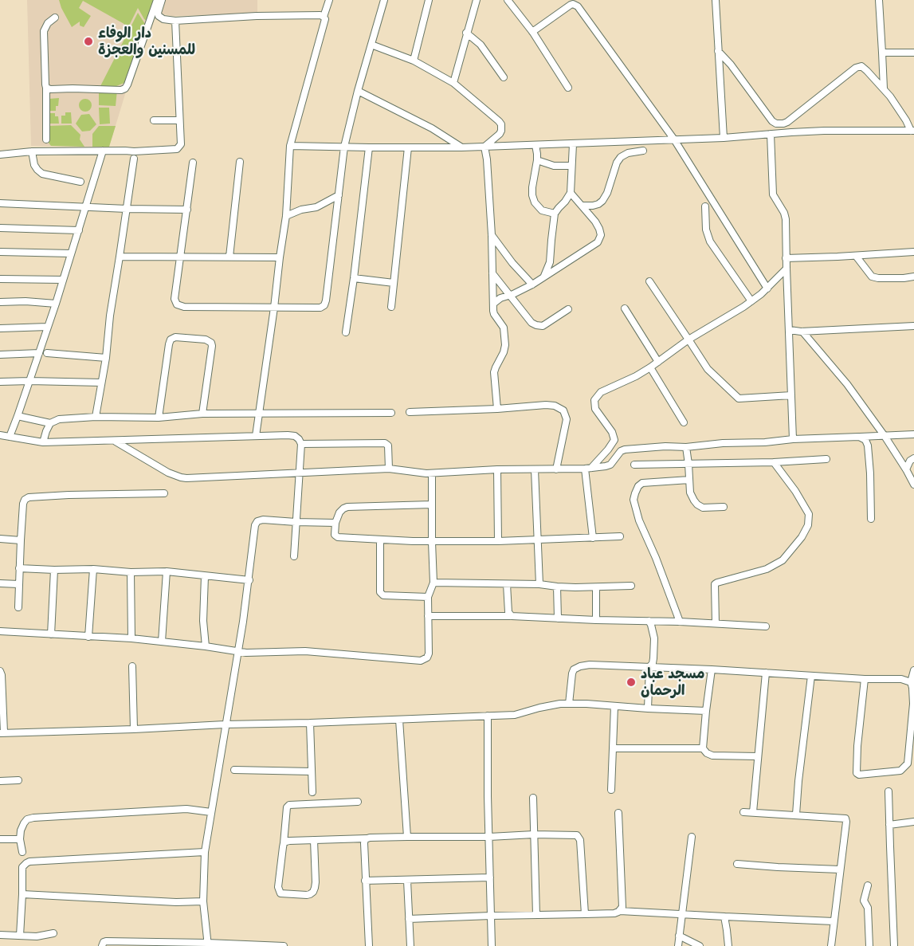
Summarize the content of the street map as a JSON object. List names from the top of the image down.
{
  "places": ["دار الوفاء للمسنين والعجزة", "مسجد عباد الرحمان"]
}
